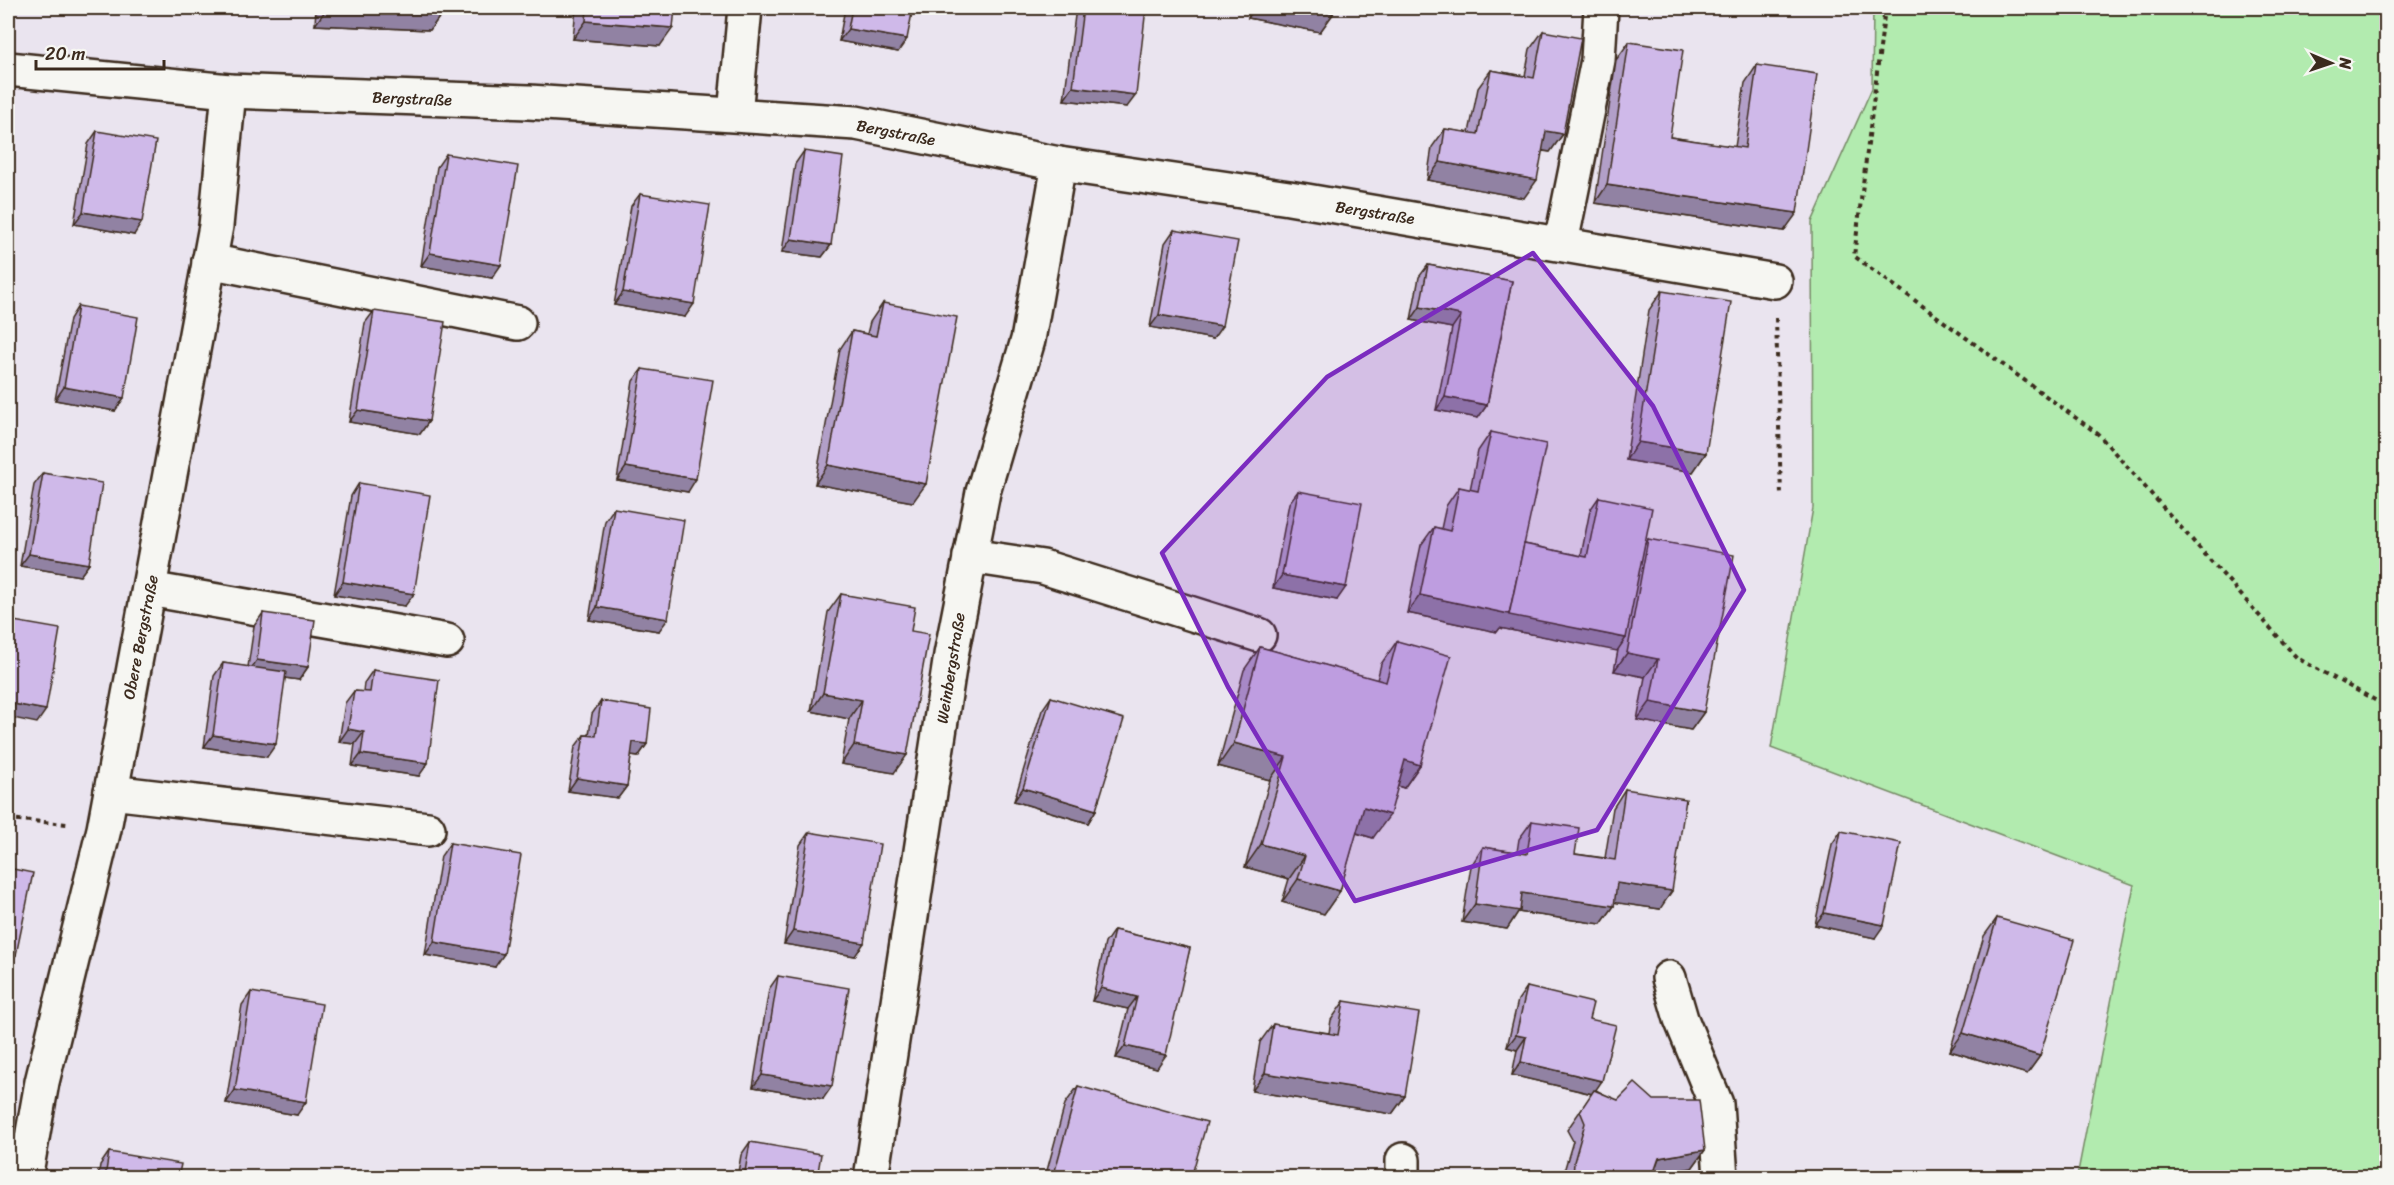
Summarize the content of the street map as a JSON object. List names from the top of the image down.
{
  "streets": {
    "street": ["Bergstraße", "Obere Bergstraße", "Weinbergstraße"]
  },
  "crossings": [
    ["Bergstraße", "Obere Bergstraße"],
    ["Bergstraße", "Weinbergstraße"]
  ],
  "scale_bar": "20 m",
  "north": "right"
}
